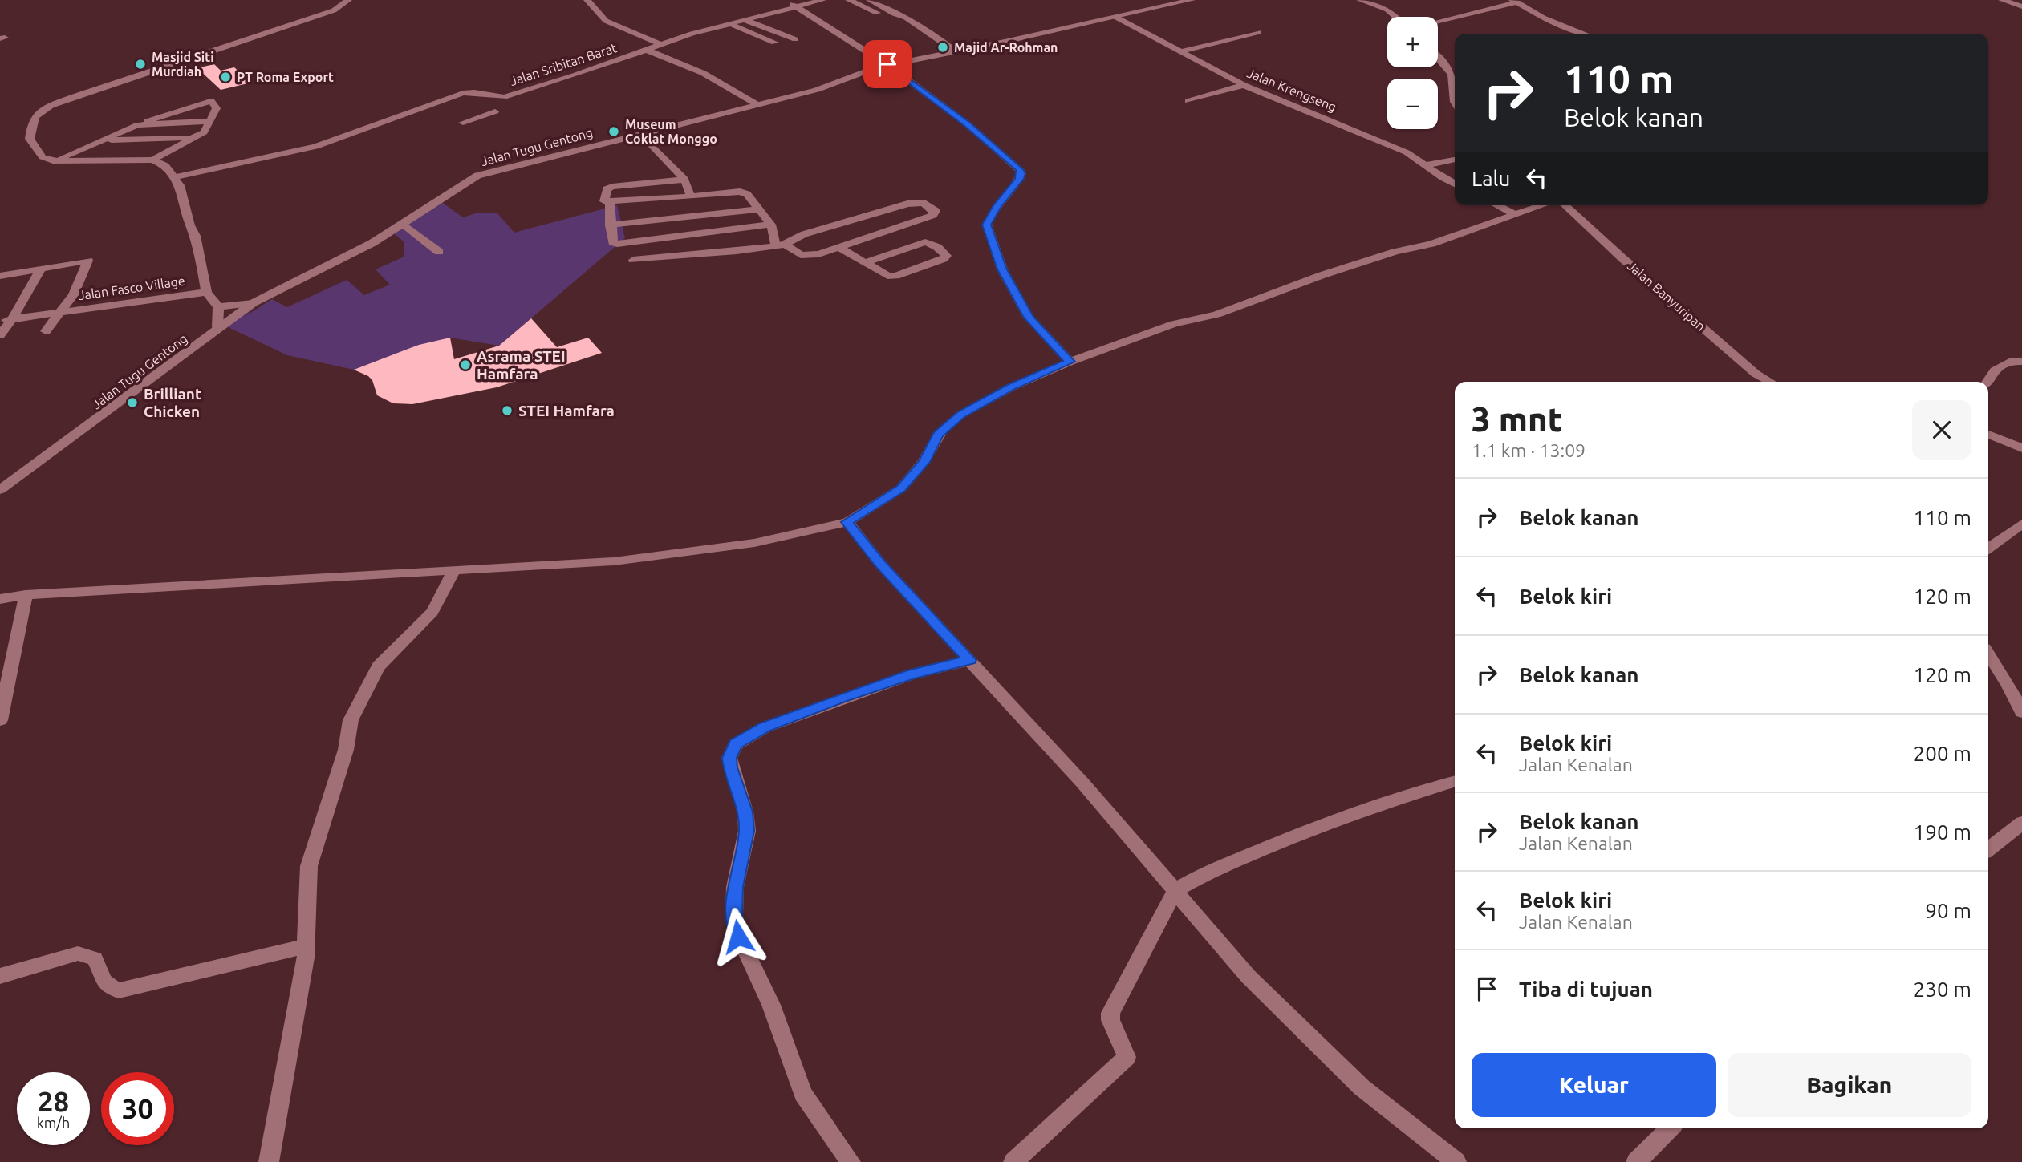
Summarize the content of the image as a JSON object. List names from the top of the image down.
{
  "streets": {
    "street": [
      "Jalan Sribitan Barat",
      "Jalan Krengseng",
      "Jalan Tugu Gentong",
      "Jalan Fasco Village",
      "Jalan Banyuripan"
    ]
  },
  "crossings": [
    ["Jalan Krengseng", "Jalan Tugu Gentong"]
  ],
  "places": [
    "Majid Ar-Rohman",
    "Masjid Siti Murdiah",
    "PT Roma Export",
    "Museum Coklat Monggo",
    "Asrama STEI Hamfara",
    "Brilliant Chicken",
    "STEI Hamfara"
  ],
  "page": {
    "map_buttons": ["+", "−"],
    "turn": ["110 m", "Belok kanan"],
    "then": "Lalu",
    "heading": ["3 mnt", "1.1 km · 13:09"],
    "list": [
      {
        "name": "Belok kanan",
        "value": "110 m"
      },
      {
        "name": "Belok kiri",
        "value": "120 m"
      },
      {
        "name": "Belok kanan",
        "value": "120 m"
      },
      {
        "name": "Belok kiri",
        "note": "Jalan Kenalan",
        "value": "200 m"
      },
      {
        "name": "Belok kanan",
        "note": "Jalan Kenalan",
        "value": "190 m"
      },
      {
        "name": "Belok kiri",
        "note": "Jalan Kenalan",
        "value": "90 m"
      },
      {
        "name": "Tiba di tujuan",
        "value": "230 m"
      }
    ],
    "buttons": ["Keluar", "Bagikan"],
    "speed": "28 km/h",
    "limit": "30"
  }
}
